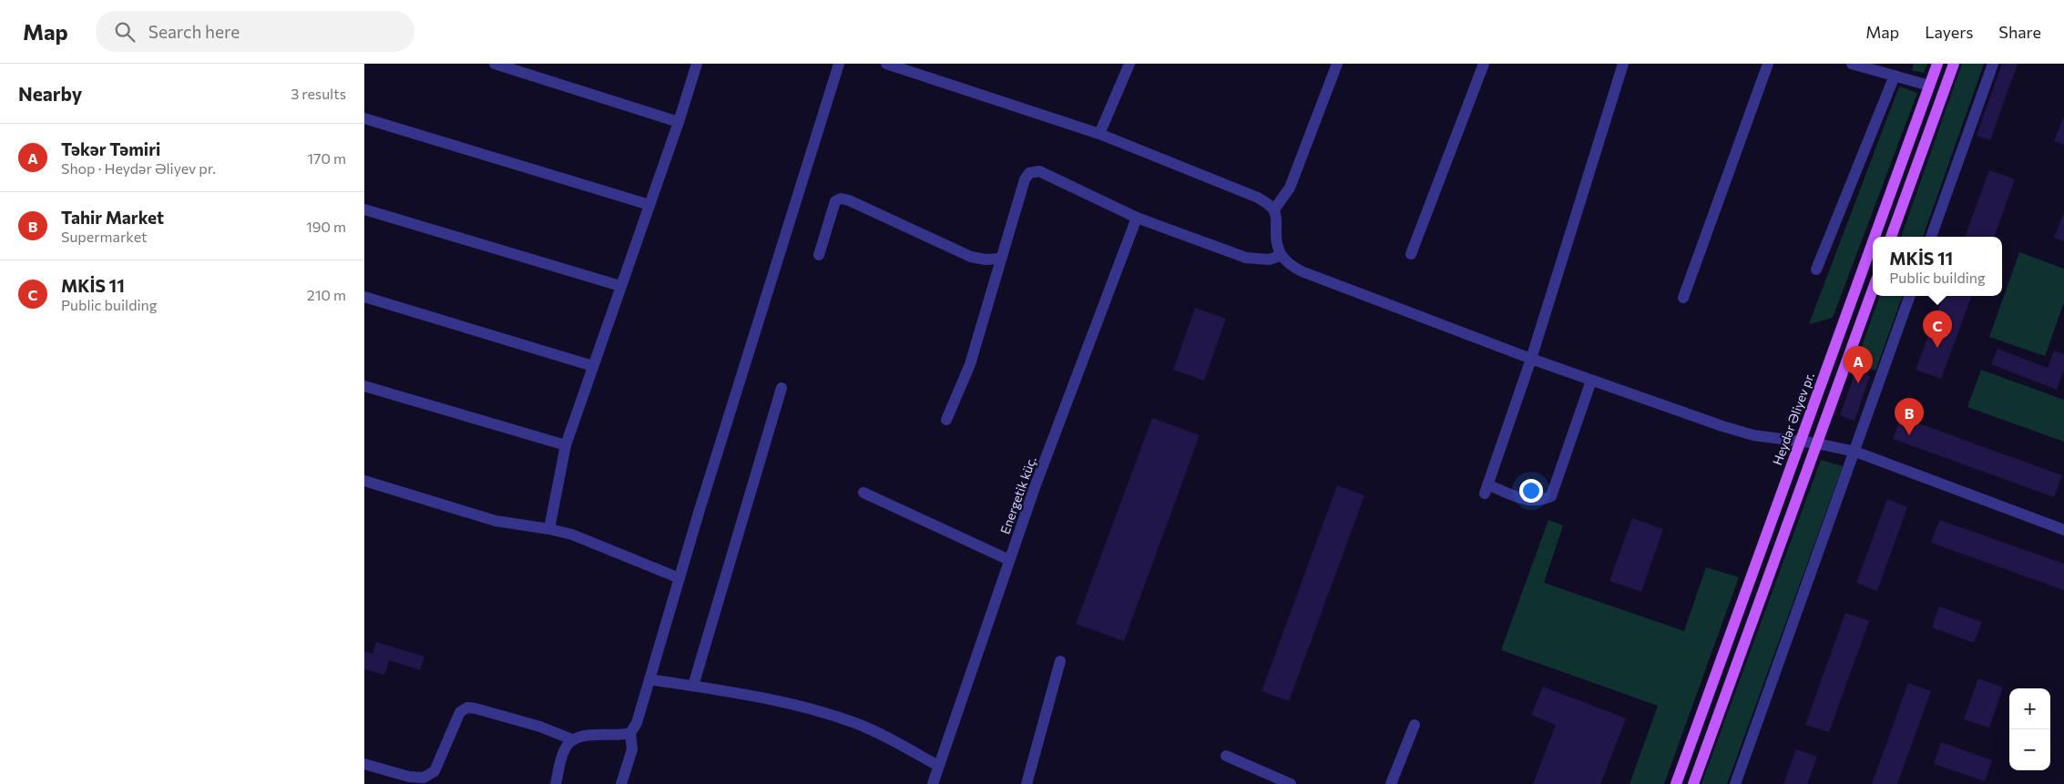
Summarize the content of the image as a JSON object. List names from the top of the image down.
{
  "streets": {
    "main road": ["Heydər Əliyev pr."],
    "street": ["Energetik küç."]
  },
  "page": {
    "header": "Map",
    "search": "Search here",
    "nav": ["Map", "Layers", "Share"],
    "heading": ["Nearby", "3 results"],
    "list": [
      {
        "mark": "A",
        "name": "Təkər Təmiri",
        "note": "Shop · Heydər Əliyev pr.",
        "value": "170 m"
      },
      {
        "mark": "B",
        "name": "Tahir Market",
        "note": "Supermarket",
        "value": "190 m"
      },
      {
        "mark": "C",
        "name": "MKİS 11",
        "note": "Public building",
        "value": "210 m"
      }
    ],
    "popup": ["MKİS 11", "Public building"],
    "pins": ["C", "A", "B"],
    "map_buttons": ["+", "−"]
  }
}
